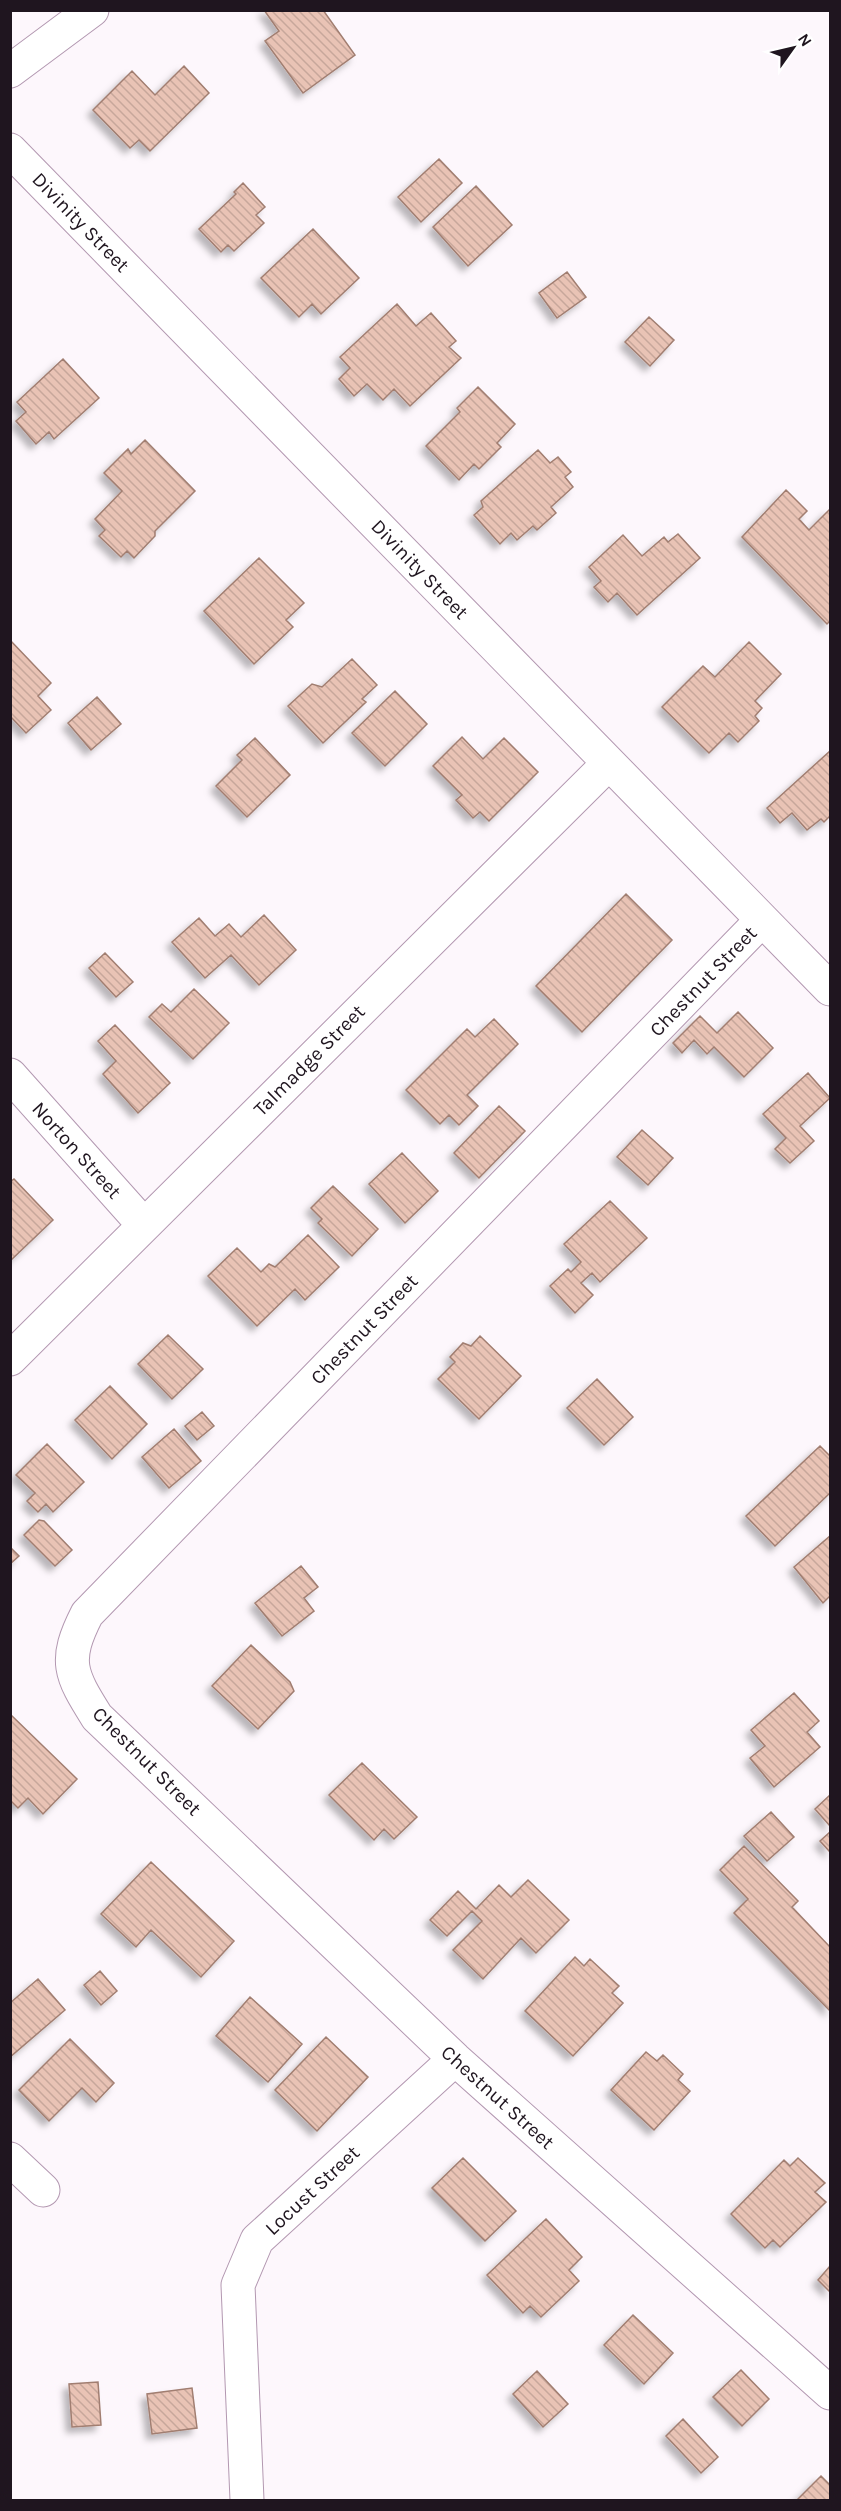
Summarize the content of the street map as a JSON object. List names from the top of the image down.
{
  "streets": {
    "street": [
      "Divinity Street",
      "Chestnut Street",
      "Talmadge Street",
      "Norton Street",
      "Locust Street"
    ]
  },
  "crossings": [
    ["Divinity Street", "Chestnut Street"],
    ["Divinity Street", "Talmadge Street"],
    ["Chestnut Street", "Locust Street"],
    ["Talmadge Street", "Norton Street"]
  ],
  "north": "top right"
}
